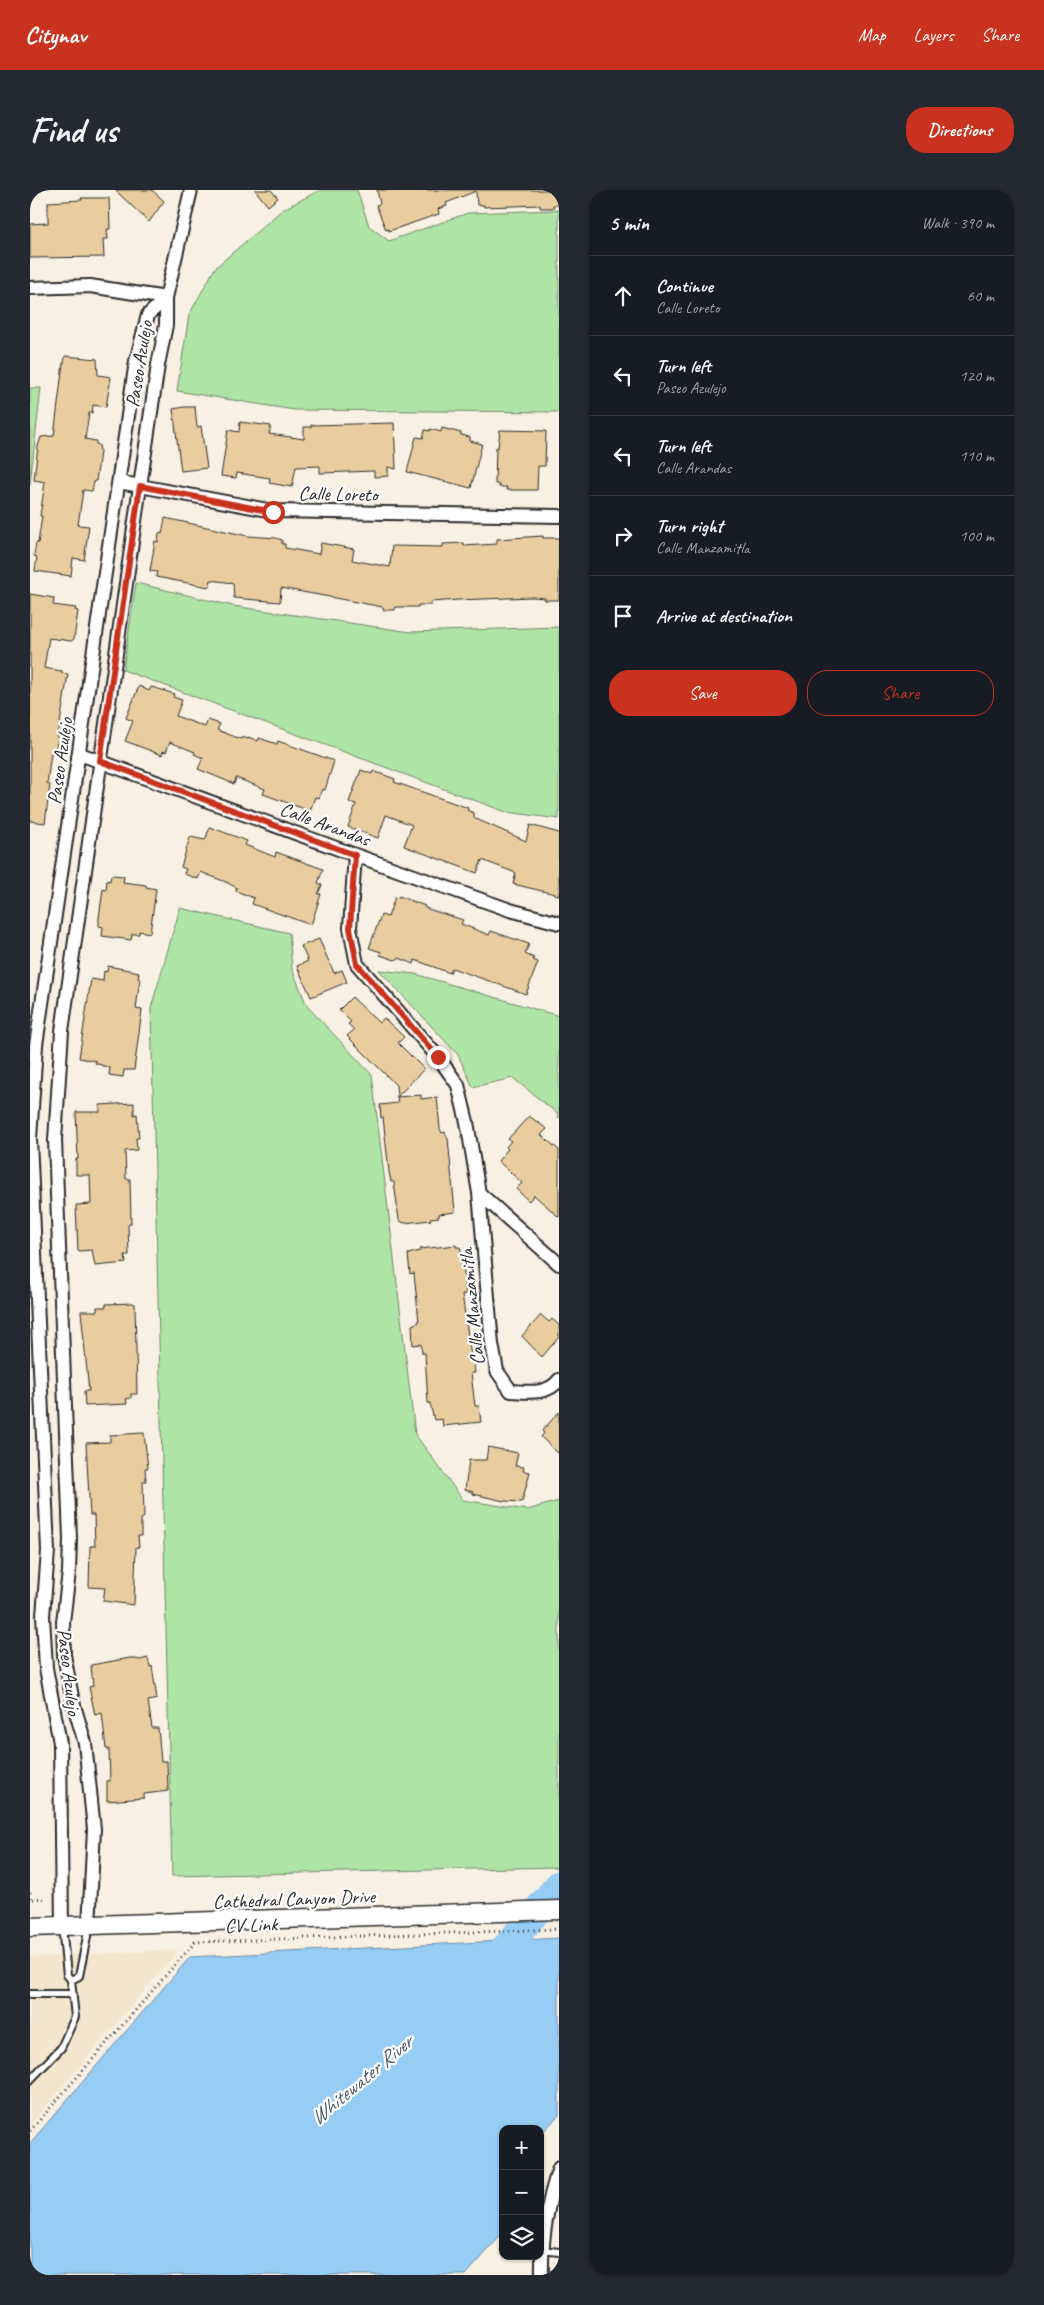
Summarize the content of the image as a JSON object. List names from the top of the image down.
{
  "streets": {
    "street": [
      "Paseo Azulejo",
      "Calle Loreto",
      "Calle Arandas",
      "Calle Manzamitla",
      "Cathedral Canyon Drive"
    ],
    "path": ["CV Link"]
  },
  "crossings": [
    ["Paseo Azulejo", "Calle Loreto"],
    ["Paseo Azulejo", "Calle Arandas"],
    ["Paseo Azulejo", "Cathedral Canyon Drive"],
    ["Calle Arandas", "Calle Manzamitla"]
  ],
  "water": ["Whitewater River"],
  "page": {
    "header": "Citynav",
    "nav": ["Map", "Layers", "Share"],
    "buttons": [
      "Directions",
      ["Save", "Share"]
    ],
    "title": "Find us",
    "heading": ["5 min", "Walk · 390 m"],
    "list": [
      ["Continue", "Calle Loreto", "60 m"],
      ["Turn left", "Paseo Azulejo", "120 m"],
      ["Turn left", "Calle Arandas", "110 m"],
      ["Turn right", "Calle Manzamitla", "100 m"],
      "Arrive at destination"
    ],
    "map_buttons": ["+", "−"]
  }
}
